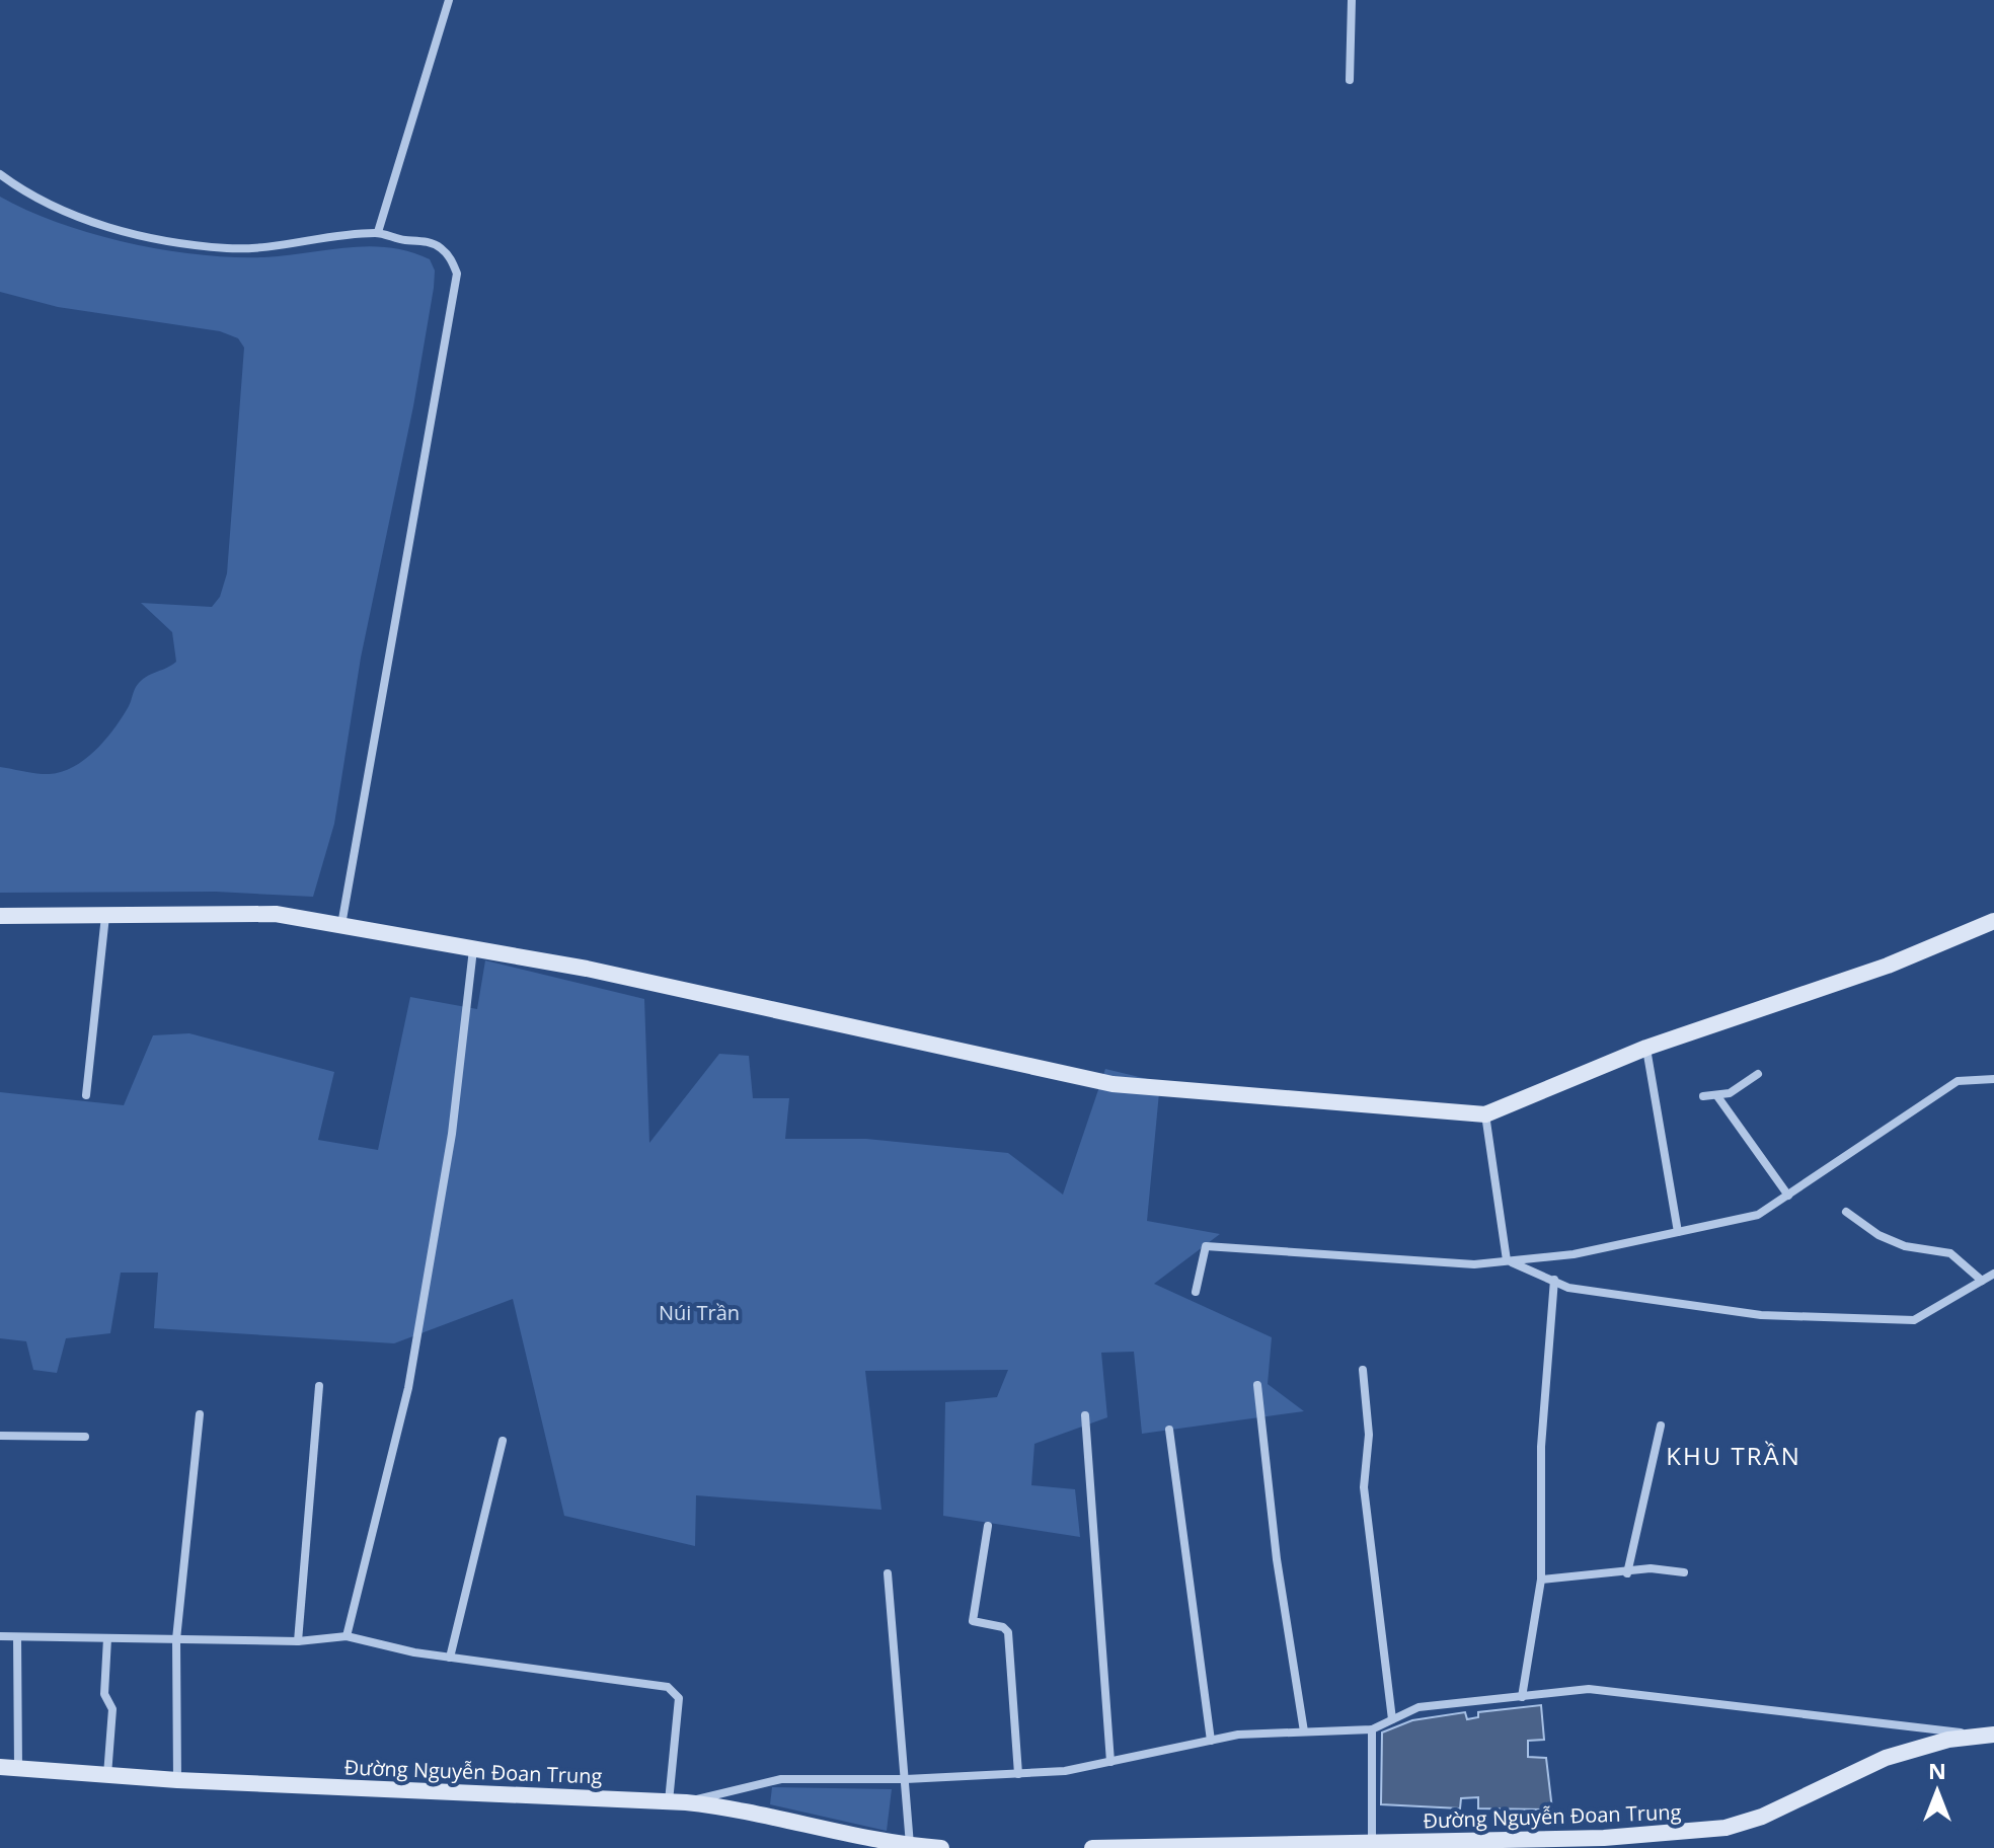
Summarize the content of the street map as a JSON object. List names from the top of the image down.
{
  "streets": {
    "street": ["Đường Nguyễn Đoan Trung"]
  },
  "districts": ["KHU TRẦN"],
  "parks": ["Núi Trần"],
  "north": "top"
}
